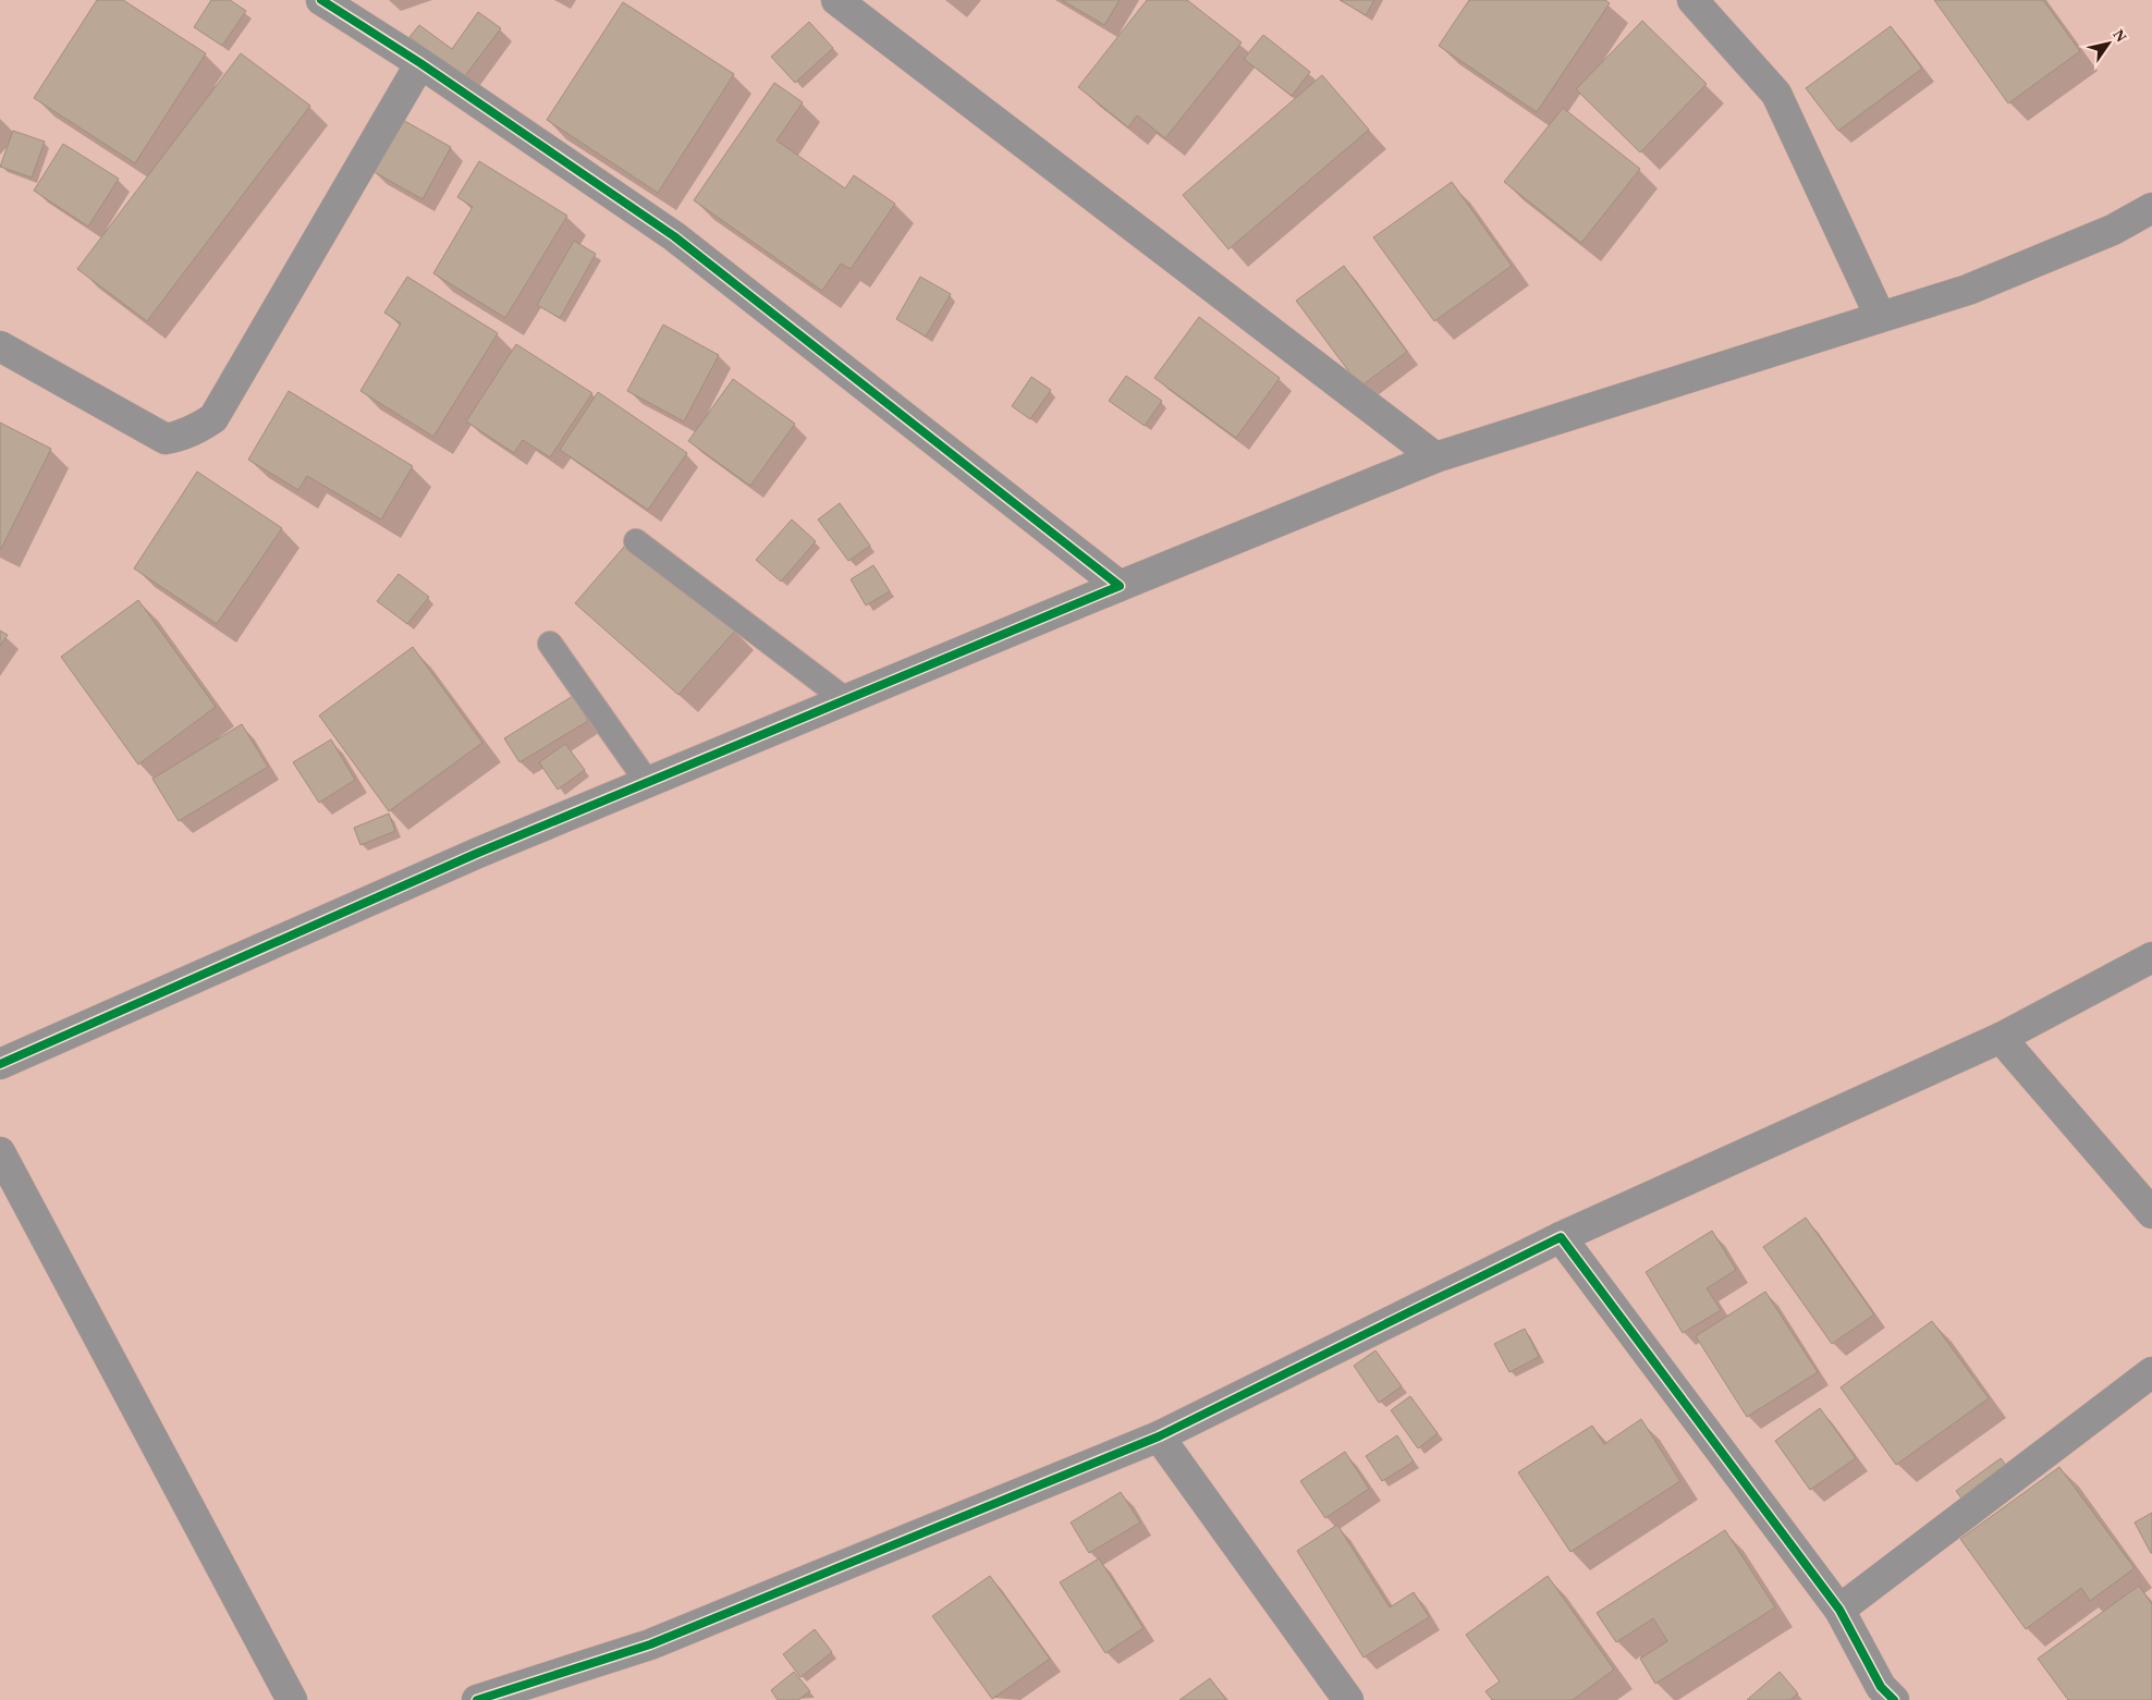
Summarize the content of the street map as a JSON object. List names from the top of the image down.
{
  "north": "top right"
}
